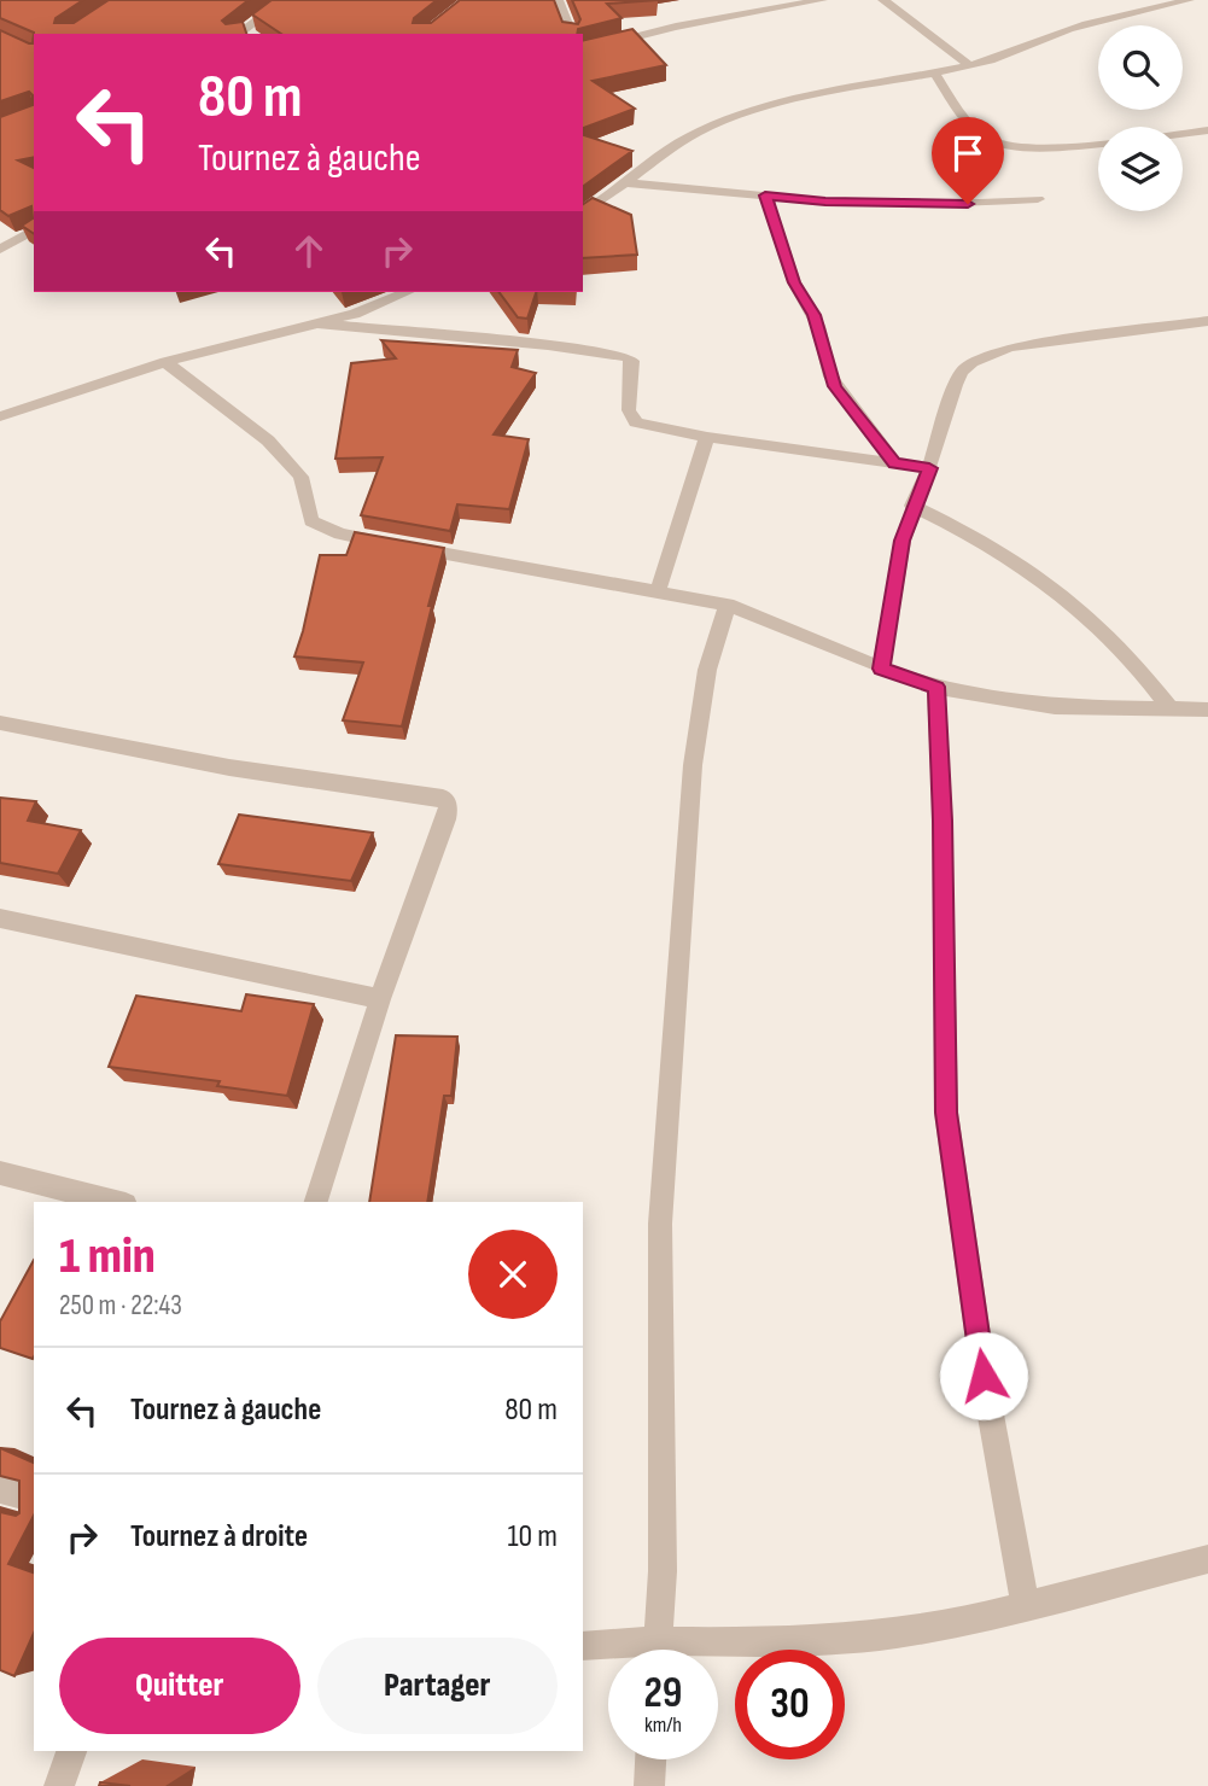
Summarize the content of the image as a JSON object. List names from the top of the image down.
{
  "page": {
    "turn": ["80 m", "Tournez à gauche"],
    "heading": ["1 min", "250 m · 22:43"],
    "list": [
      {
        "name": "Tournez à gauche",
        "value": "80 m"
      },
      {
        "name": "Tournez à droite",
        "value": "10 m"
      }
    ],
    "buttons": ["Quitter", "Partager"],
    "speed": "29 km/h",
    "limit": "30"
  }
}
